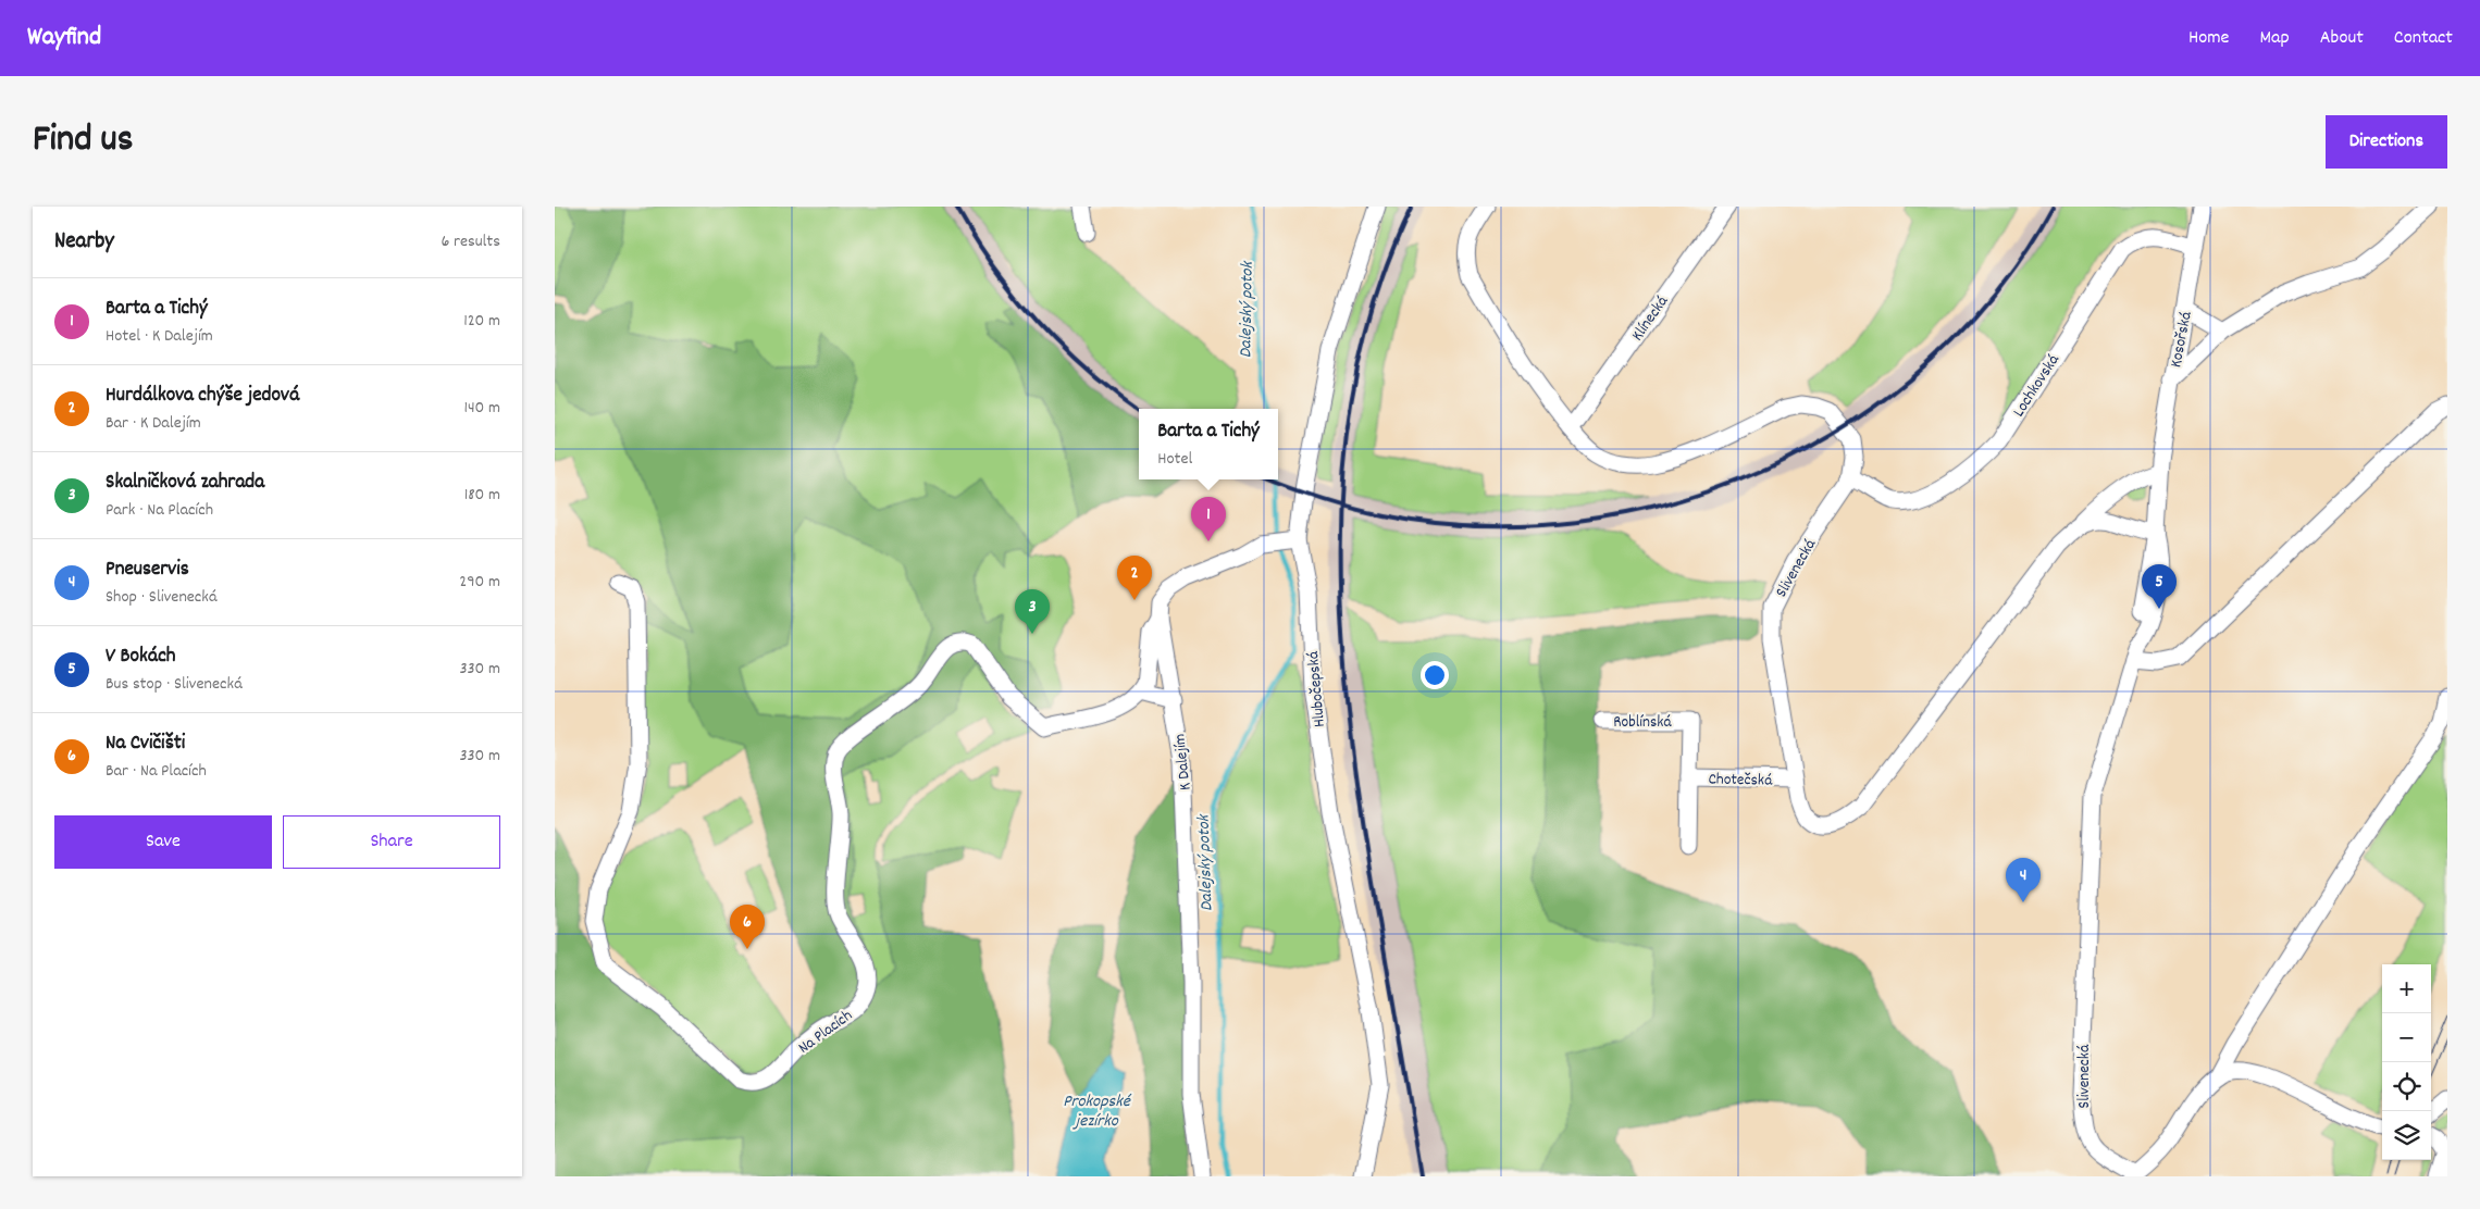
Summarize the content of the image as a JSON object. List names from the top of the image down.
{
  "streets": {
    "street": [
      "Klínecká",
      "Kosořská",
      "Lochkovská",
      "Slivenecká",
      "Hlubočepská",
      "Roblínská",
      "K Dalejím",
      "Chotečská",
      "Na Placích"
    ]
  },
  "crossings": [
    ["Klínecká", "Slivenecká"],
    ["Kosořská", "Lochkovská"],
    ["Kosořská", "Slivenecká"],
    ["Lochkovská", "Slivenecká"],
    ["Slivenecká", "Chotečská"],
    ["Hlubočepská", "K Dalejím"],
    ["Roblínská", "Chotečská"]
  ],
  "water": ["Dalejský potok", "Prokopské jezírko"],
  "page": {
    "header": "Wayfind",
    "nav": [
      "Home",
      "Map",
      "About",
      "Contact"
    ],
    "title": "Find us",
    "buttons": [
      "Directions",
      ["Save", "Share"]
    ],
    "heading": ["Nearby", "6 results"],
    "list": [
      {
        "mark": "1",
        "name": "Barta a Tichý",
        "note": "Hotel · K Dalejím",
        "value": "120 m"
      },
      {
        "mark": "2",
        "name": "Hurdálkova chýše jedová",
        "note": "Bar · K Dalejím",
        "value": "140 m"
      },
      {
        "mark": "3",
        "name": "Skalničková zahrada",
        "note": "Park · Na Placích",
        "value": "180 m"
      },
      {
        "mark": "4",
        "name": "Pneuservis",
        "note": "Shop · Slivenecká",
        "value": "290 m"
      },
      {
        "mark": "5",
        "name": "V Bokách",
        "note": "Bus stop · Slivenecká",
        "value": "330 m"
      },
      {
        "mark": "6",
        "name": "Na Cvičišti",
        "note": "Bar · Na Placích",
        "value": "330 m"
      }
    ],
    "popup": ["Barta a Tichý", "Hotel"],
    "pins": [
      "1",
      "2",
      "5",
      "3",
      "4",
      "6"
    ],
    "map_buttons": ["+", "−"]
  }
}
